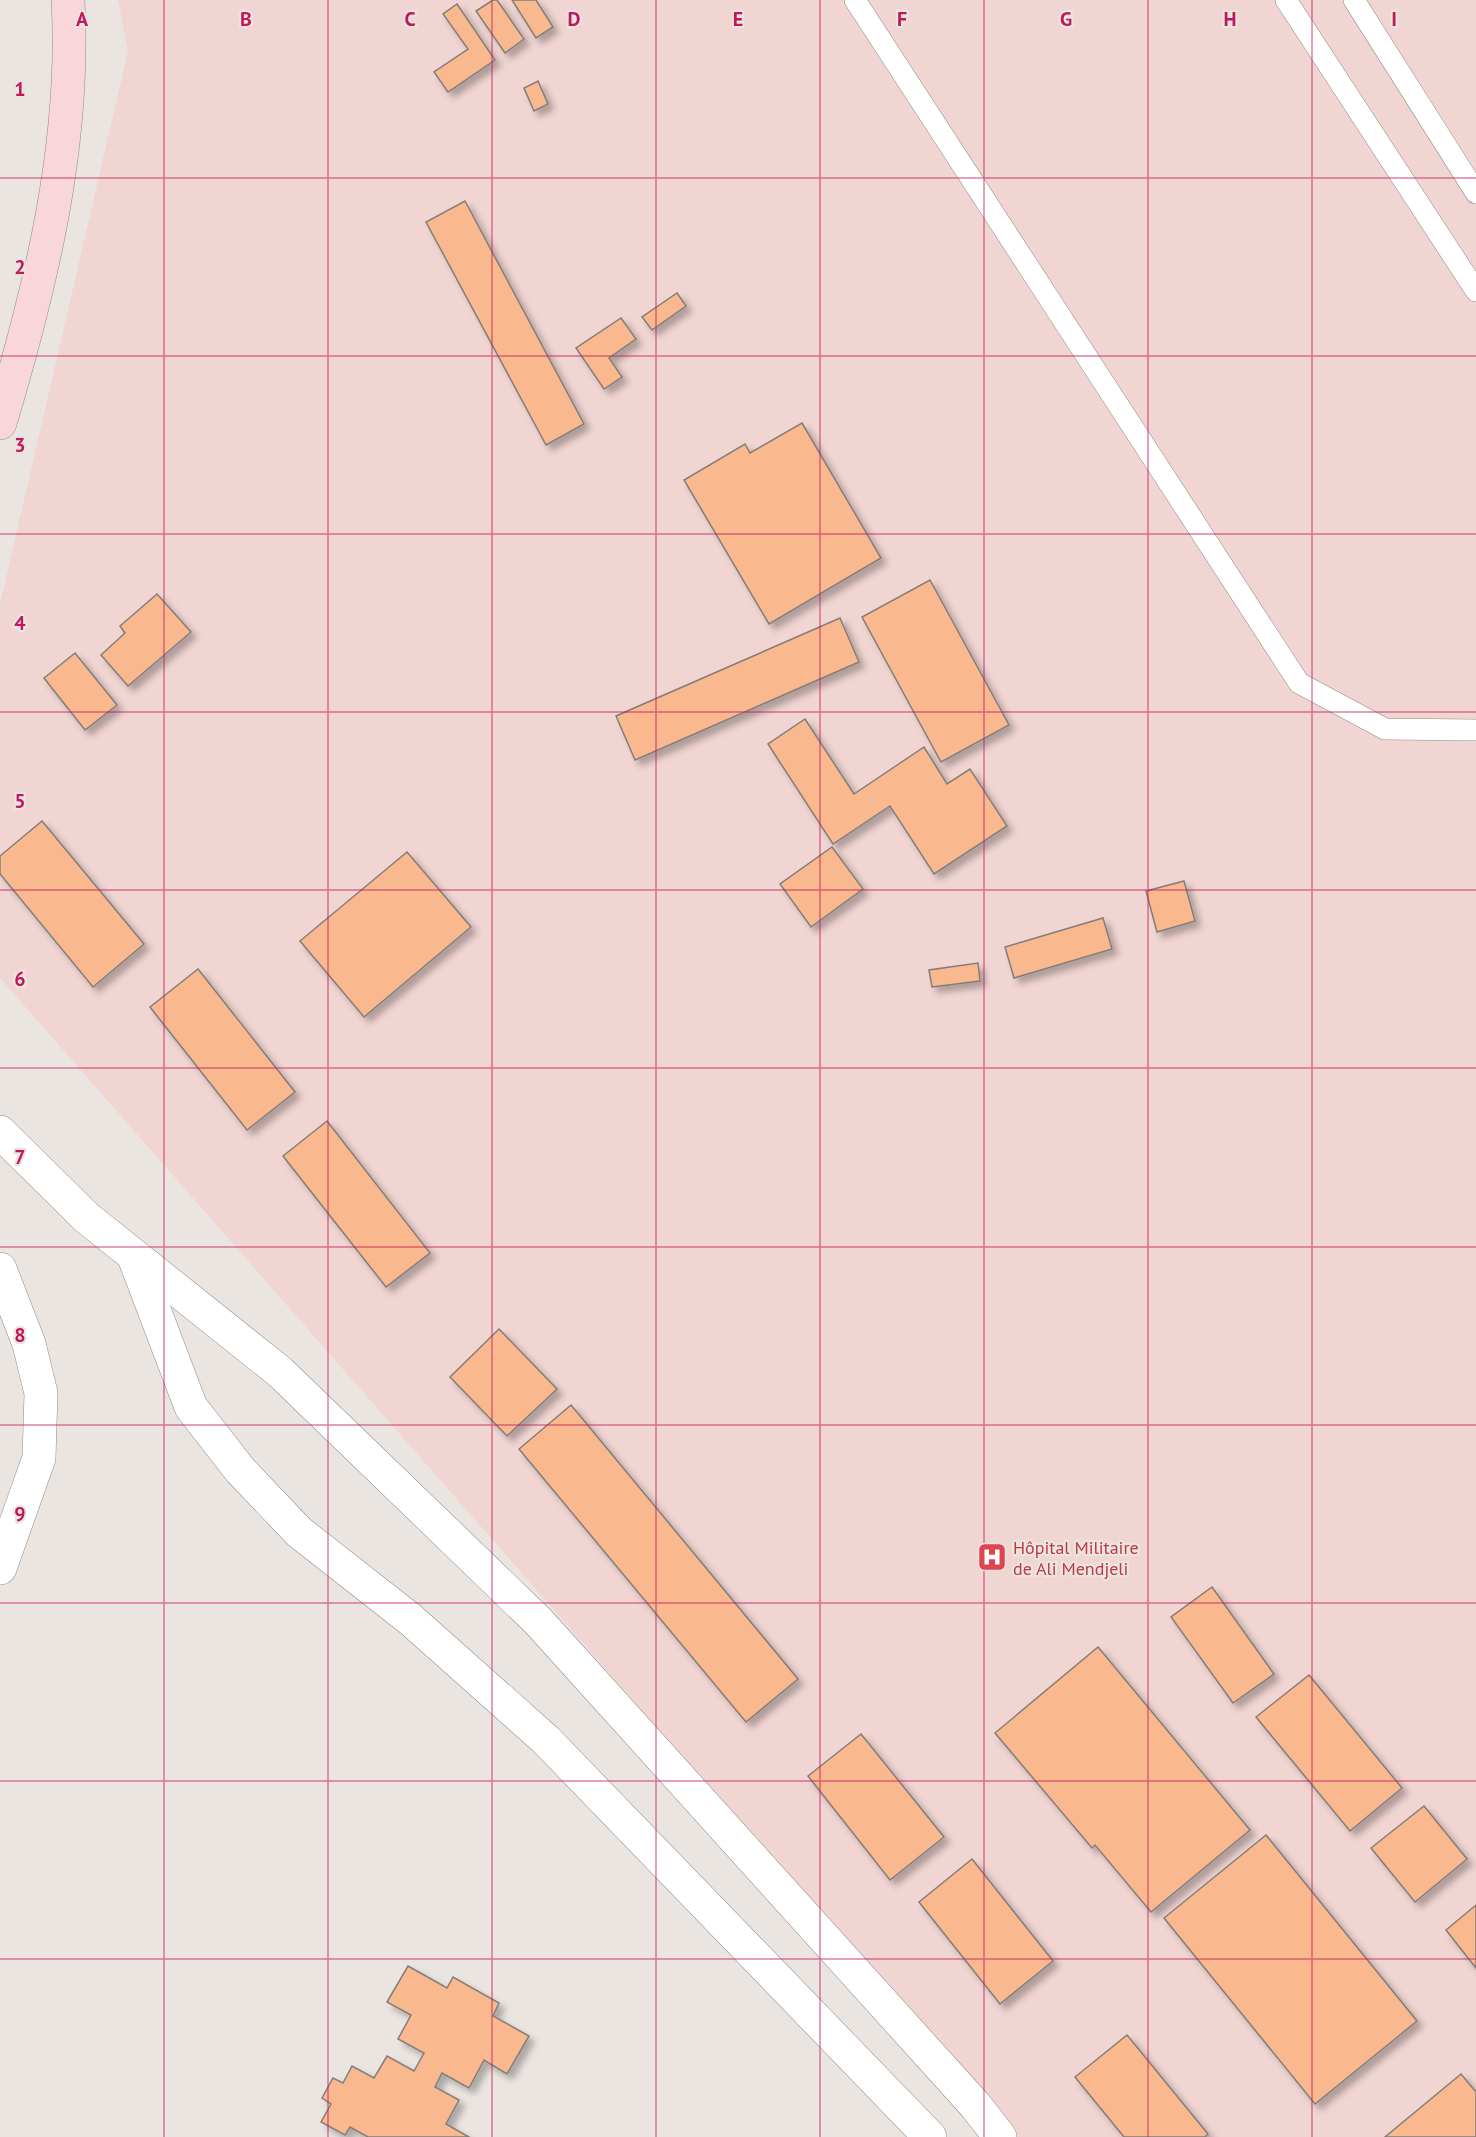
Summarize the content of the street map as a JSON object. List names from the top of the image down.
{
  "places": {
    "hospital": ["Hôpital Militaire de Ali Mendjeli"]
  },
  "grid": {
    "columns": [
      "A",
      "B",
      "C",
      "D",
      "E",
      "F",
      "G",
      "H",
      "I"
    ],
    "rows": [
      "1",
      "2",
      "3",
      "4",
      "5",
      "6",
      "7",
      "8",
      "9"
    ]
  }
}
